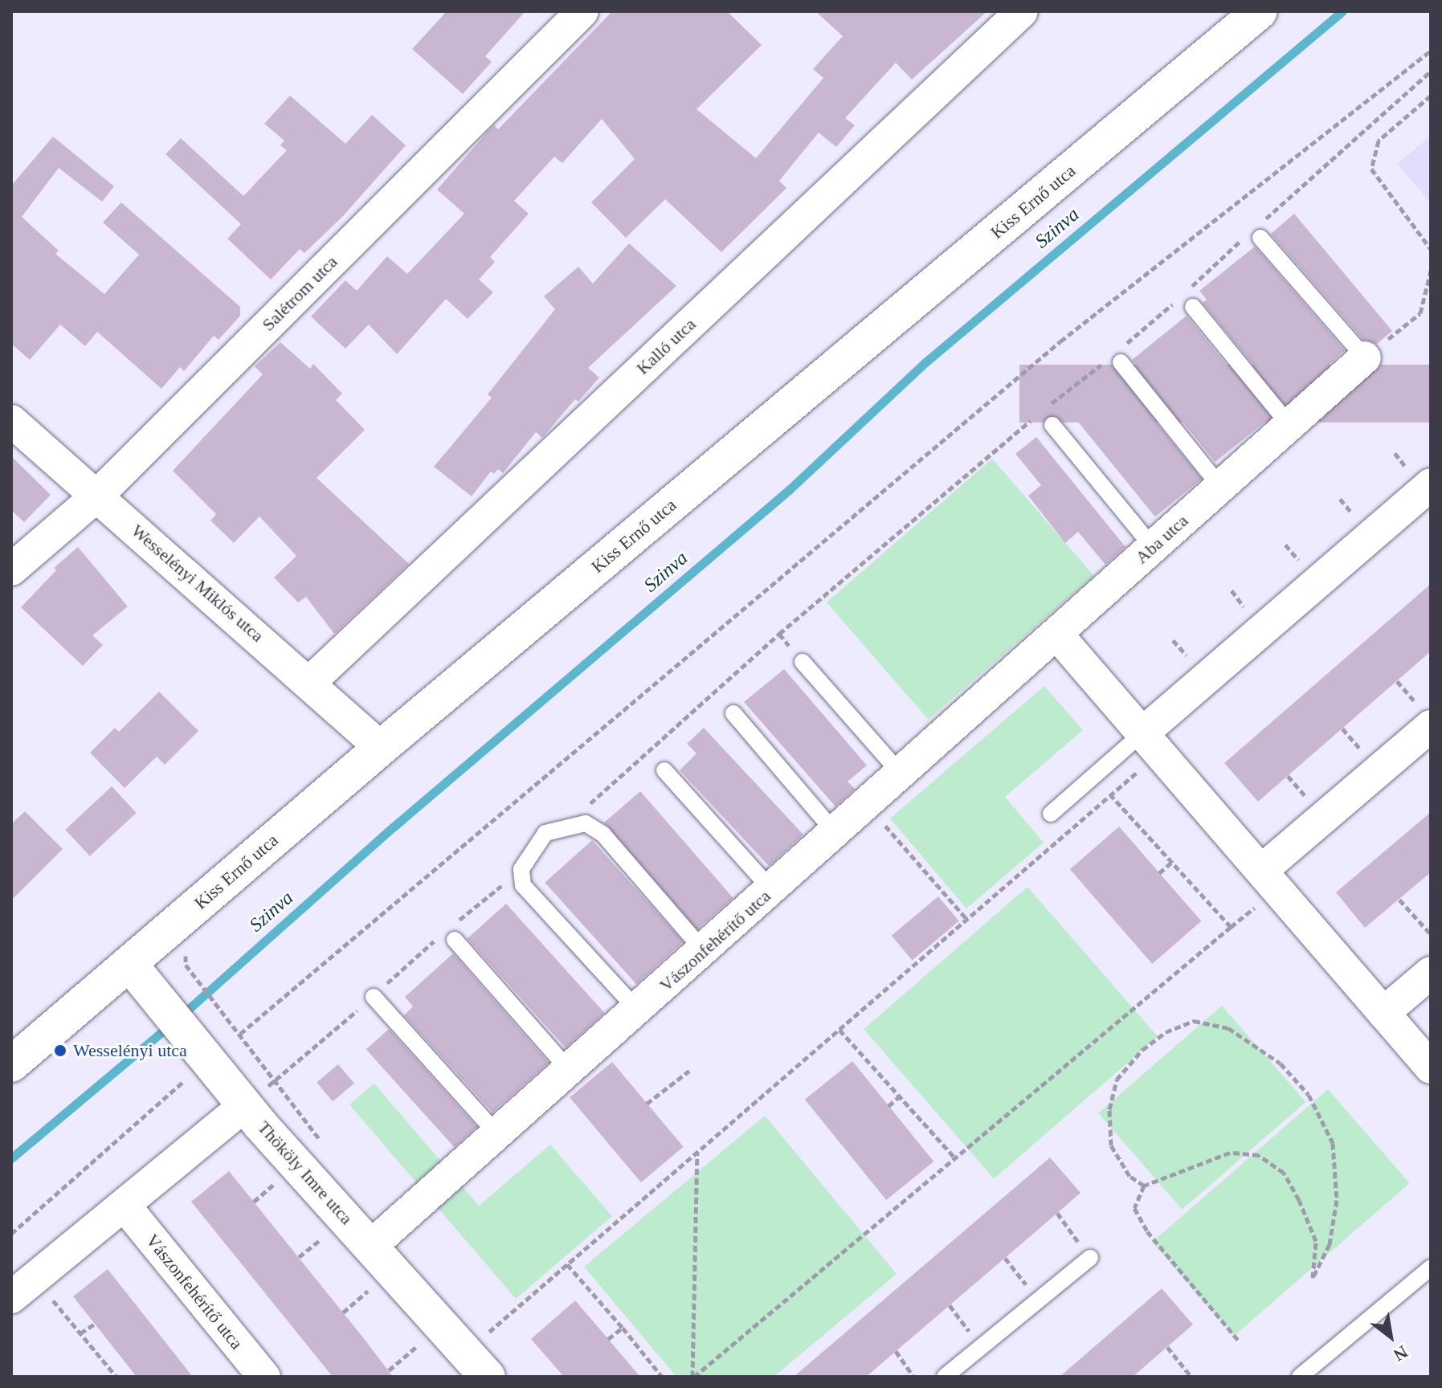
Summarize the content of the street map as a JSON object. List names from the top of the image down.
{
  "streets": {
    "street": [
      "Kiss Ernő utca",
      "Salétrom utca",
      "Kalló utca",
      "Aba utca",
      "Wesselényi Miklós utca",
      "Vászonfehérítő utca",
      "Thököly Imre utca"
    ]
  },
  "crossings": [
    ["Kiss Ernő utca", "Wesselényi Miklós utca"],
    ["Kiss Ernő utca", "Thököly Imre utca"],
    ["Salétrom utca", "Wesselényi Miklós utca"],
    ["Kalló utca", "Wesselényi Miklós utca"],
    ["Aba utca", "Vászonfehérítő utca"],
    ["Vászonfehérítő utca", "Thököly Imre utca"]
  ],
  "water": ["Szinva"],
  "places": ["Wesselényi utca"],
  "north": "bottom right"
}
